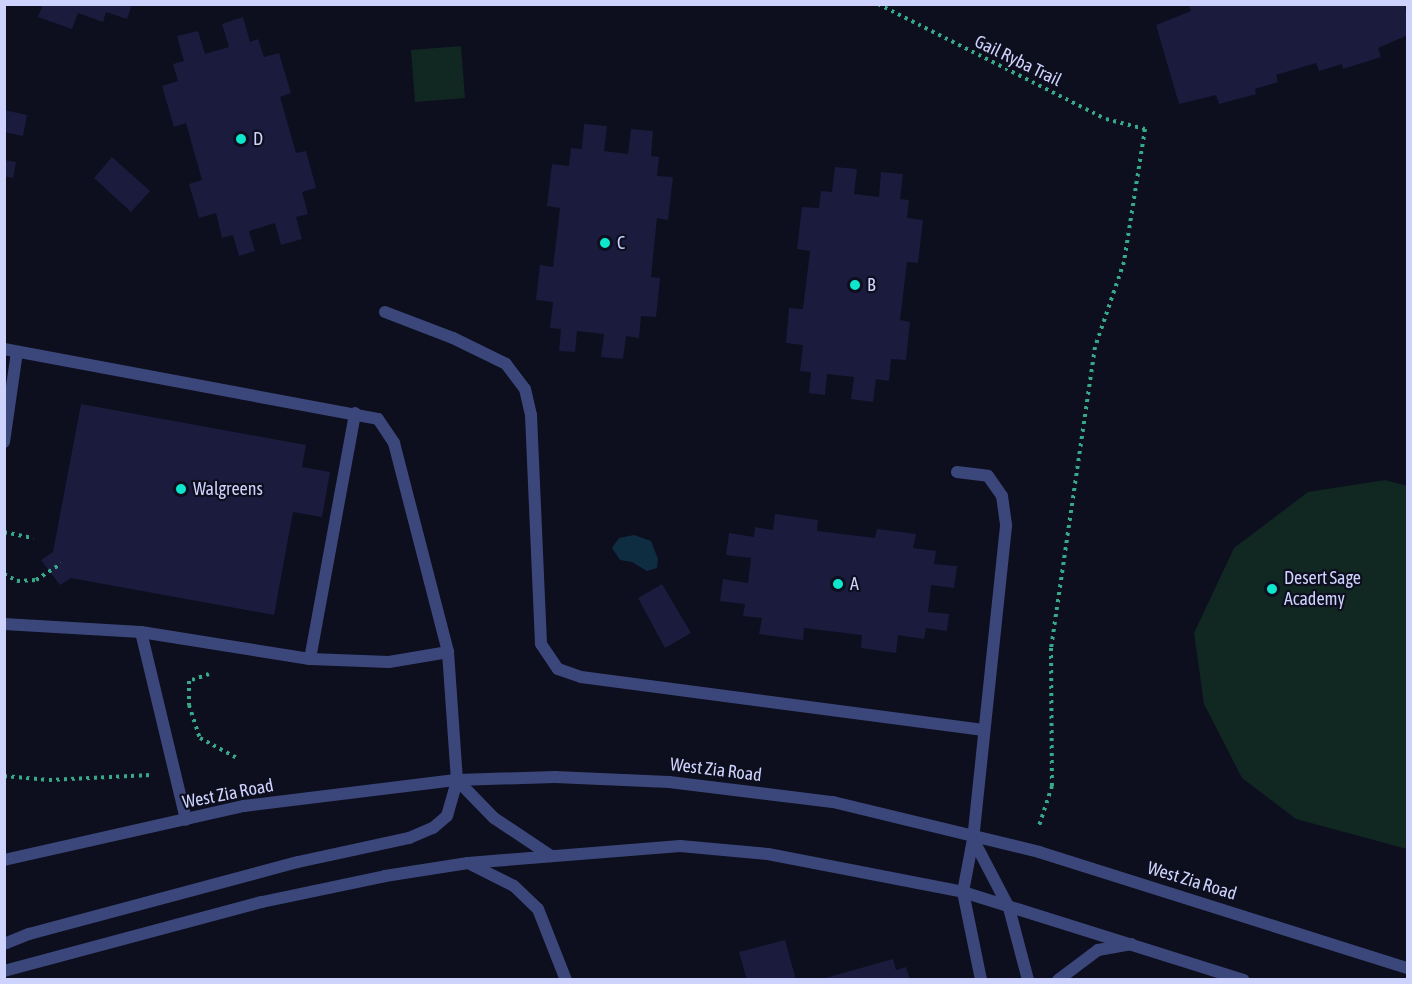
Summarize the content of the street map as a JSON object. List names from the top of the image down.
{
  "streets": {
    "street": ["West Zia Road"],
    "path": ["Gail Ryba Trail"]
  },
  "places": [
    "D",
    "C",
    "B",
    "Walgreens",
    "A",
    "Desert Sage Academy"
  ]
}
